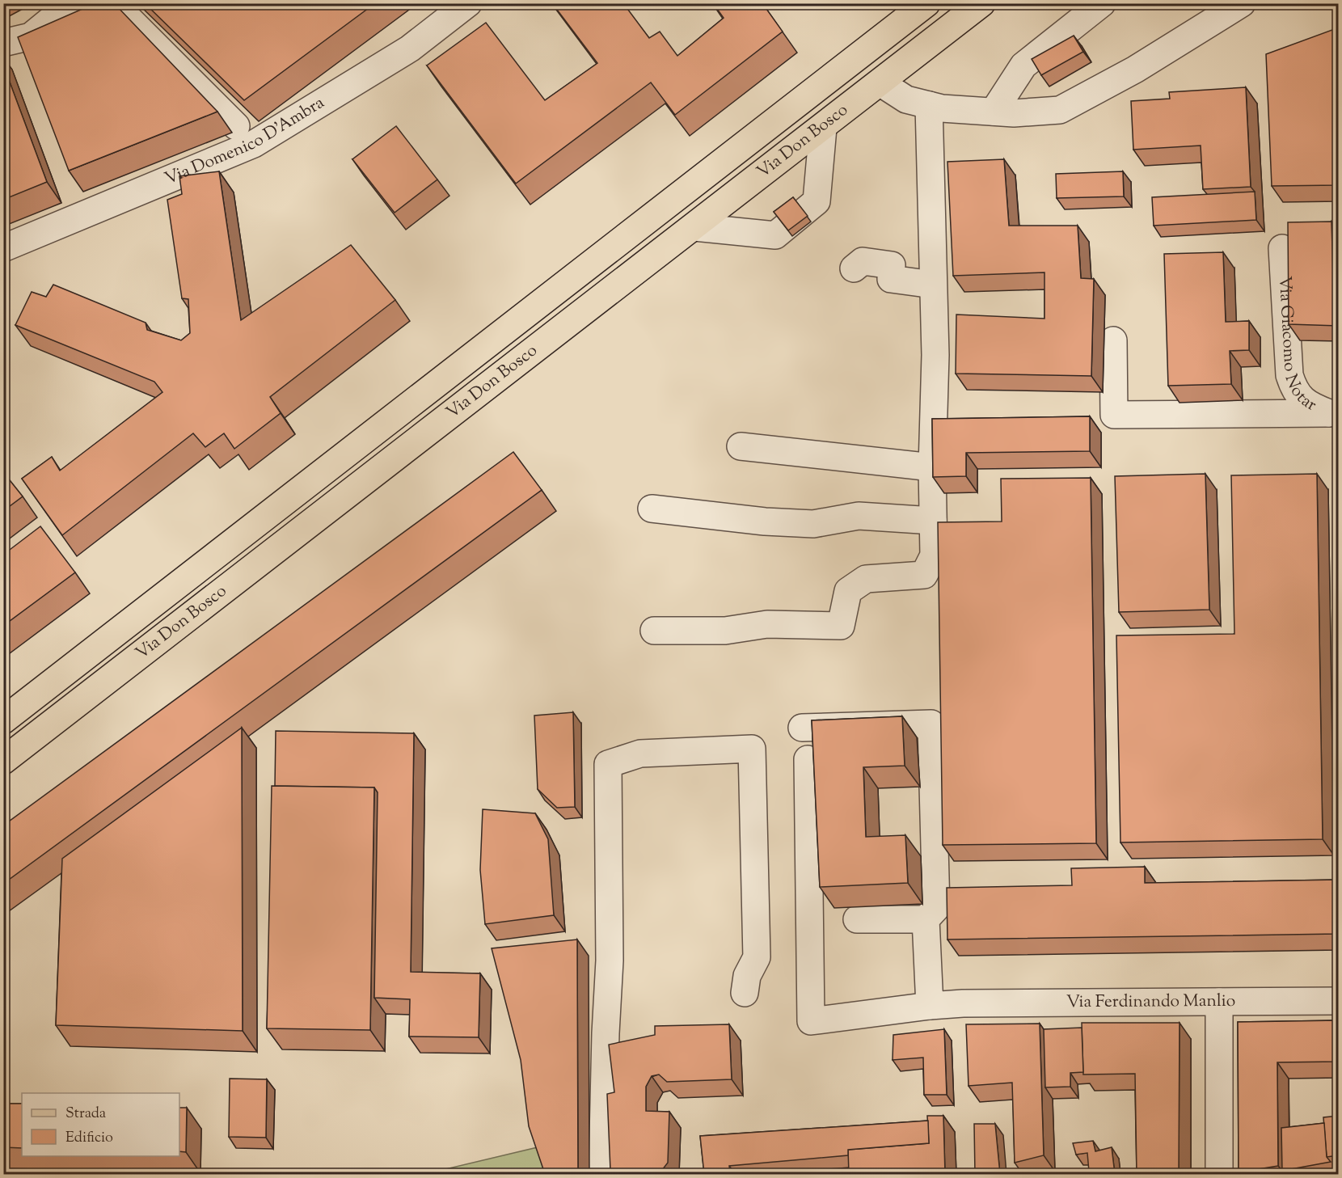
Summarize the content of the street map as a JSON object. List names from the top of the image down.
{
  "streets": {
    "main road": ["Via Don Bosco"],
    "street": ["Via Domenico D'Ambra", "Via Giacomo Notar", "Via Ferdinando Manlio"]
  },
  "legend": ["Strada", "Edificio"]
}
